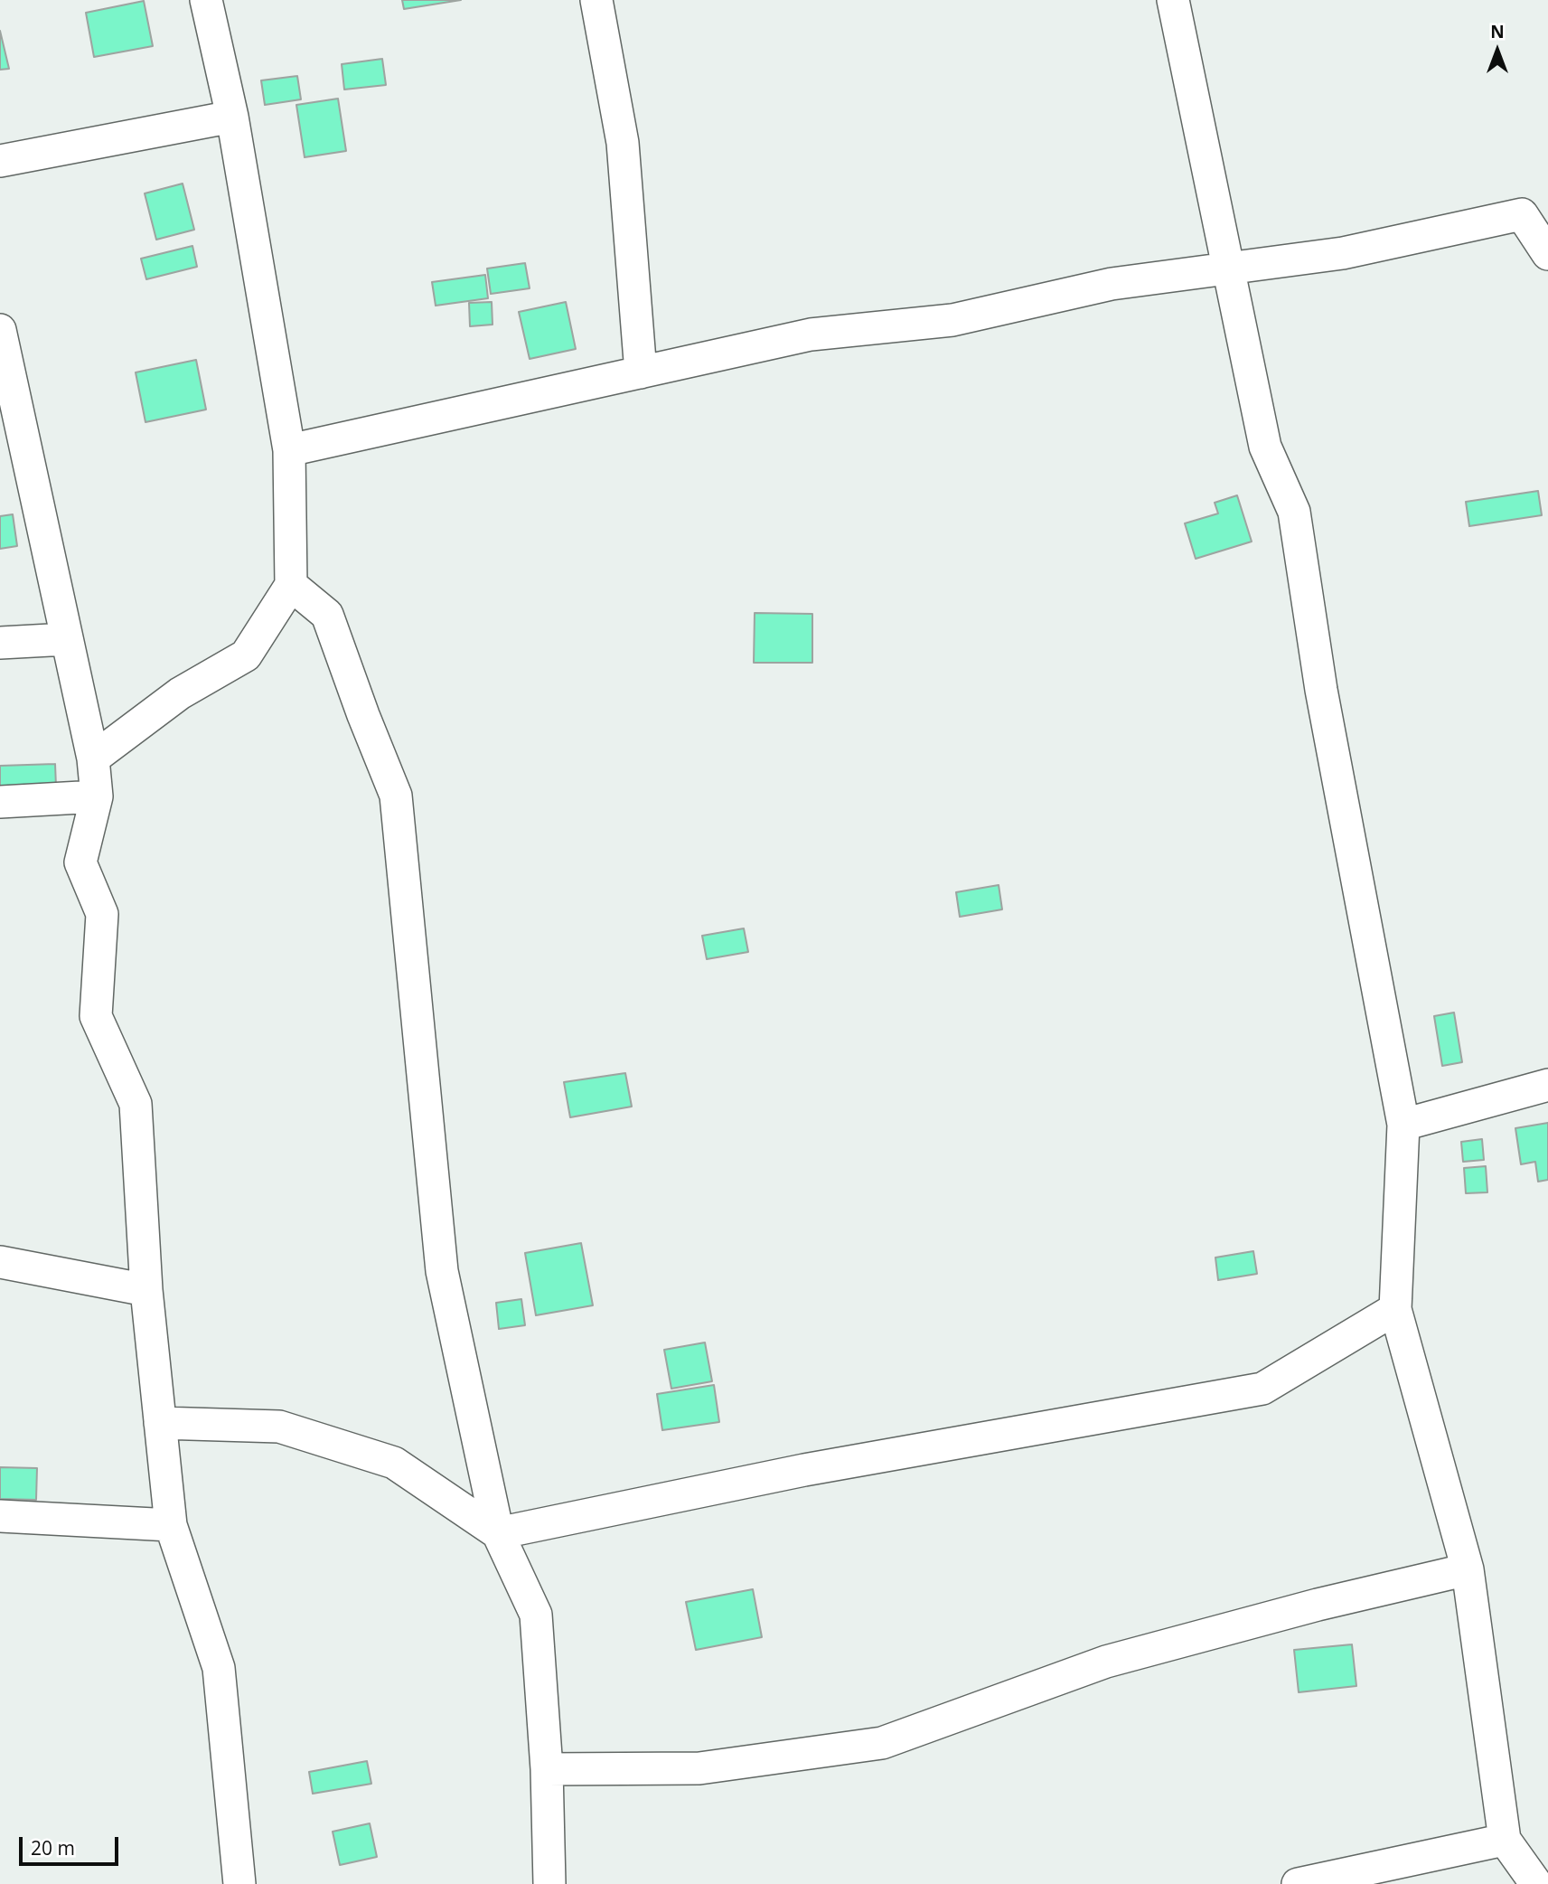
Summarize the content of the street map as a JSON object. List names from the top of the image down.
{
  "scale_bar": "20 m",
  "north": "top"
}
